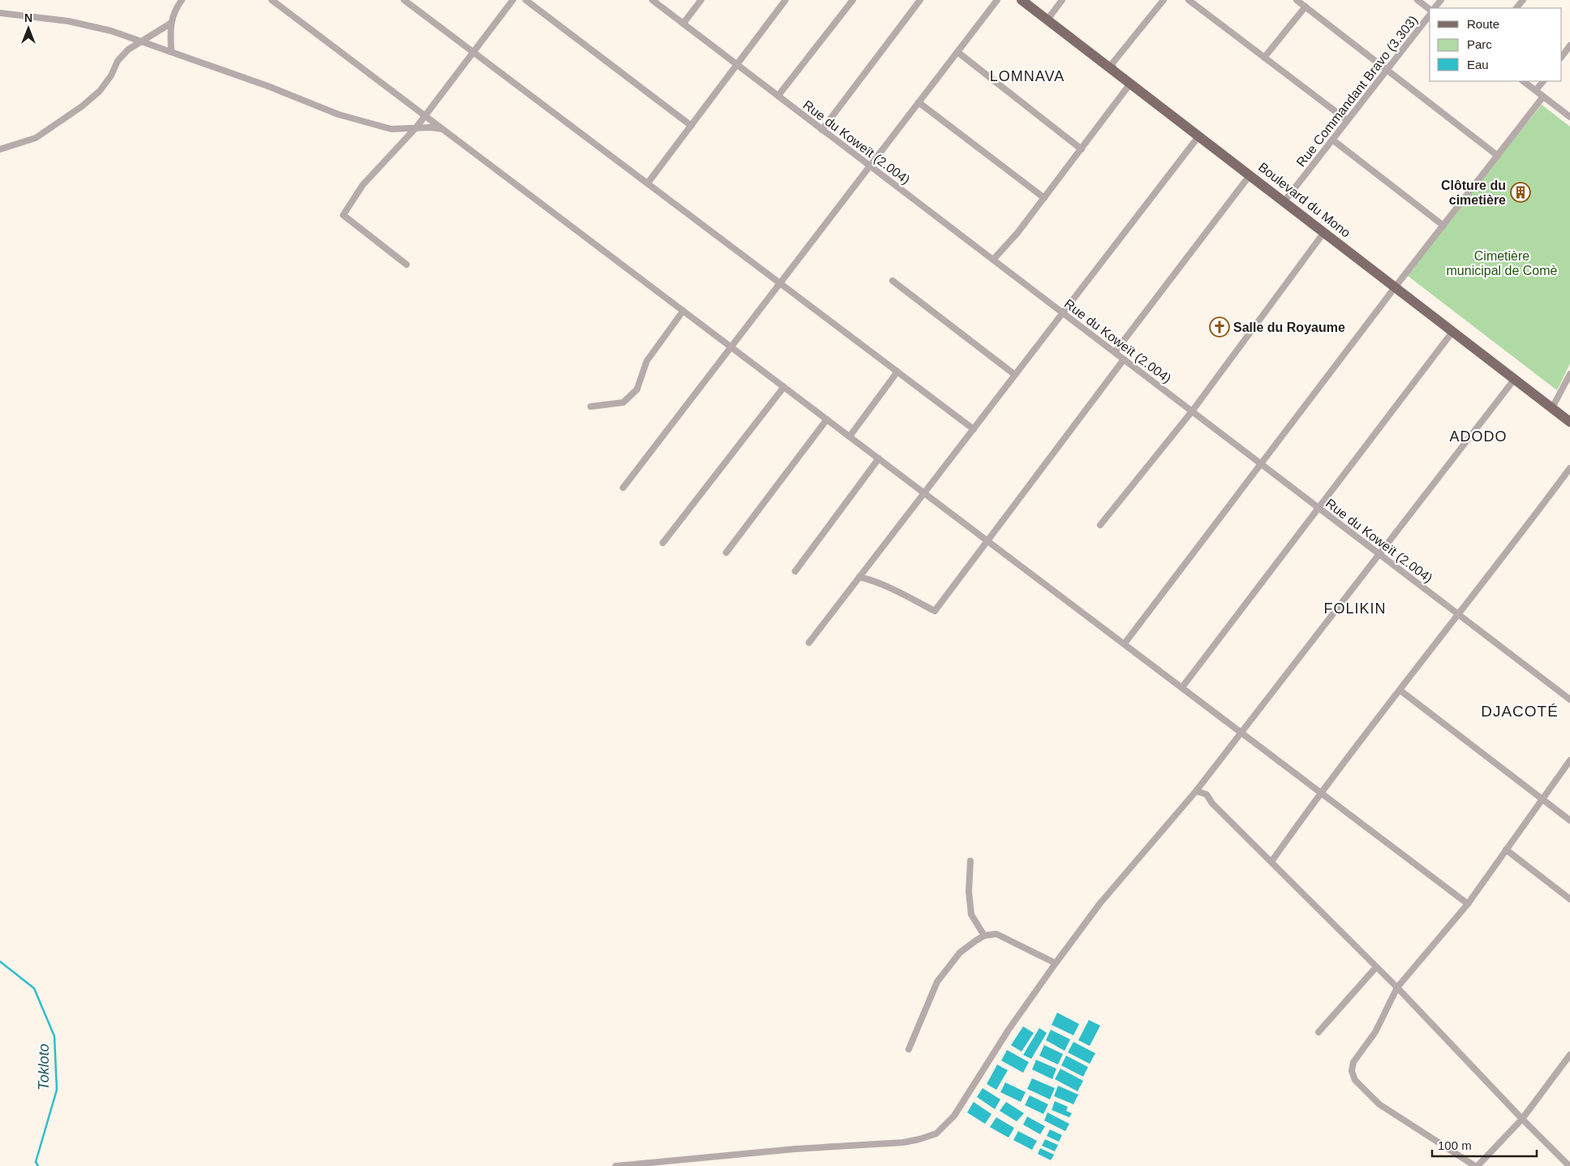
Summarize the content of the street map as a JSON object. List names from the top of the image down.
{
  "streets": {
    "main road": ["Boulevard du Mono"],
    "street": ["Rue Commandant Bravo (3.303)", "Rue du Koweït (2.004)"]
  },
  "crossings": [
    ["Rue Commandant Bravo (3.303)", "Boulevard du Mono"]
  ],
  "districts": [
    "LOMNAVA",
    "ADODO",
    "FOLIKIN",
    "DJACOTÉ"
  ],
  "water": ["Tokloto"],
  "parks": ["Cimetière municipal de Comè"],
  "places": {
    "building": ["Clôture du cimetière"],
    "church": ["Salle du Royaume"]
  },
  "legend": ["Route", "Parc", "Eau"],
  "scale_bar": "100 m",
  "north": "top"
}
